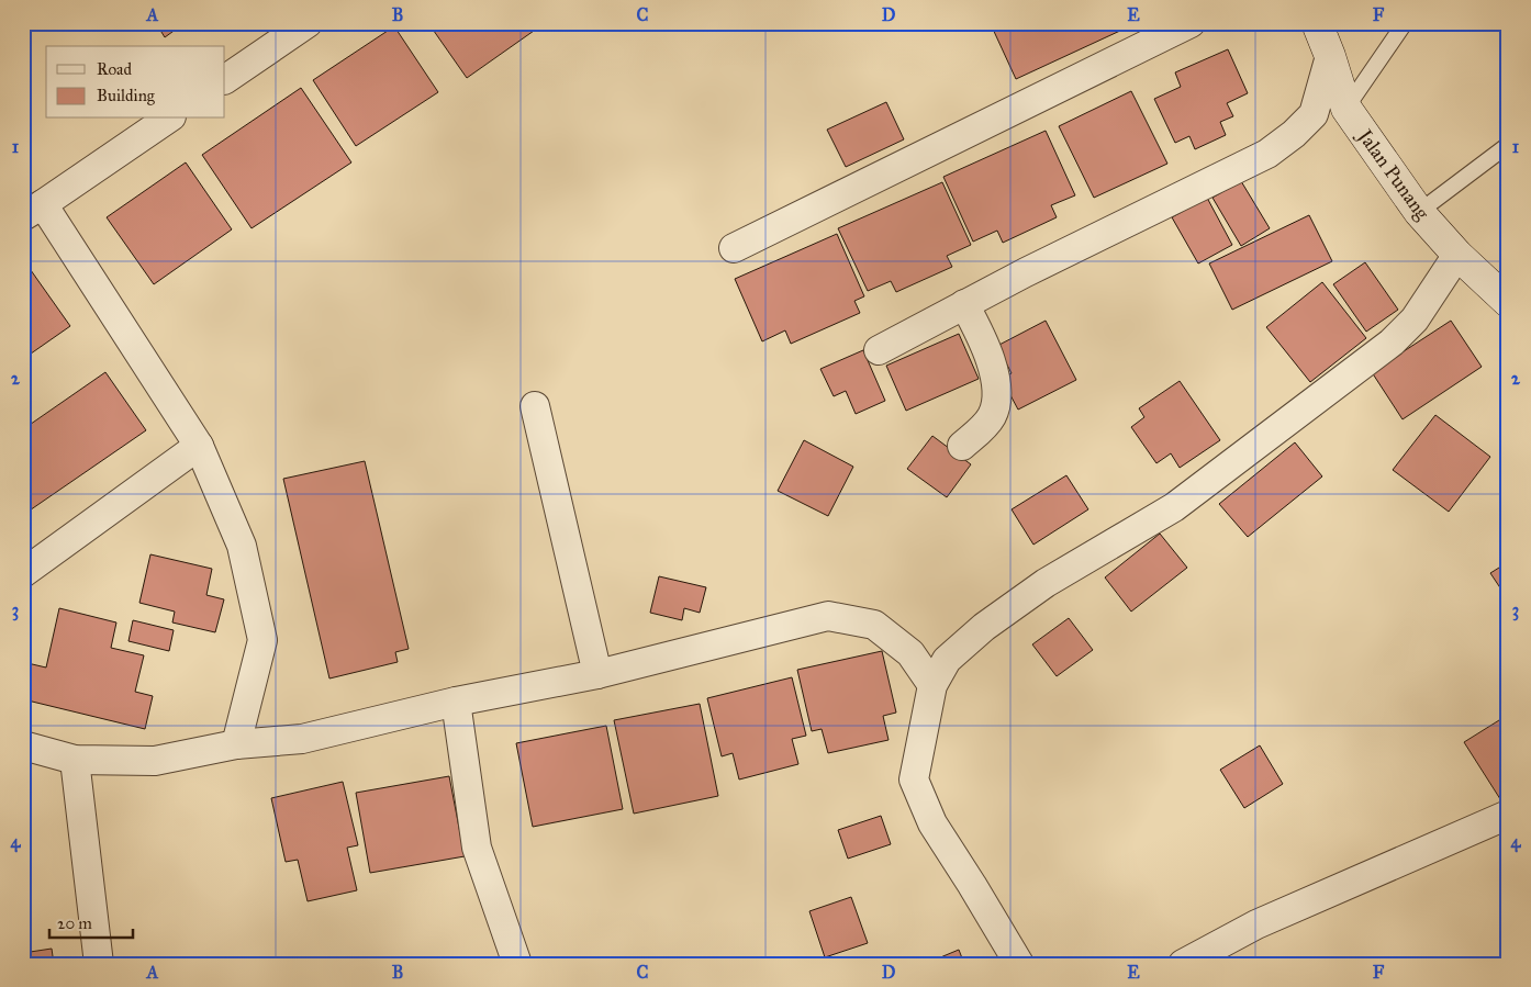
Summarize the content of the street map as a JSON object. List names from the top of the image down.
{
  "streets": {
    "street": ["Jalan Punang"]
  },
  "legend": ["Road", "Building"],
  "scale_bar": "20 m",
  "grid": {
    "columns": [
      "A",
      "B",
      "C",
      "D",
      "E",
      "F"
    ],
    "rows": [
      "1",
      "2",
      "3",
      "4"
    ]
  }
}
